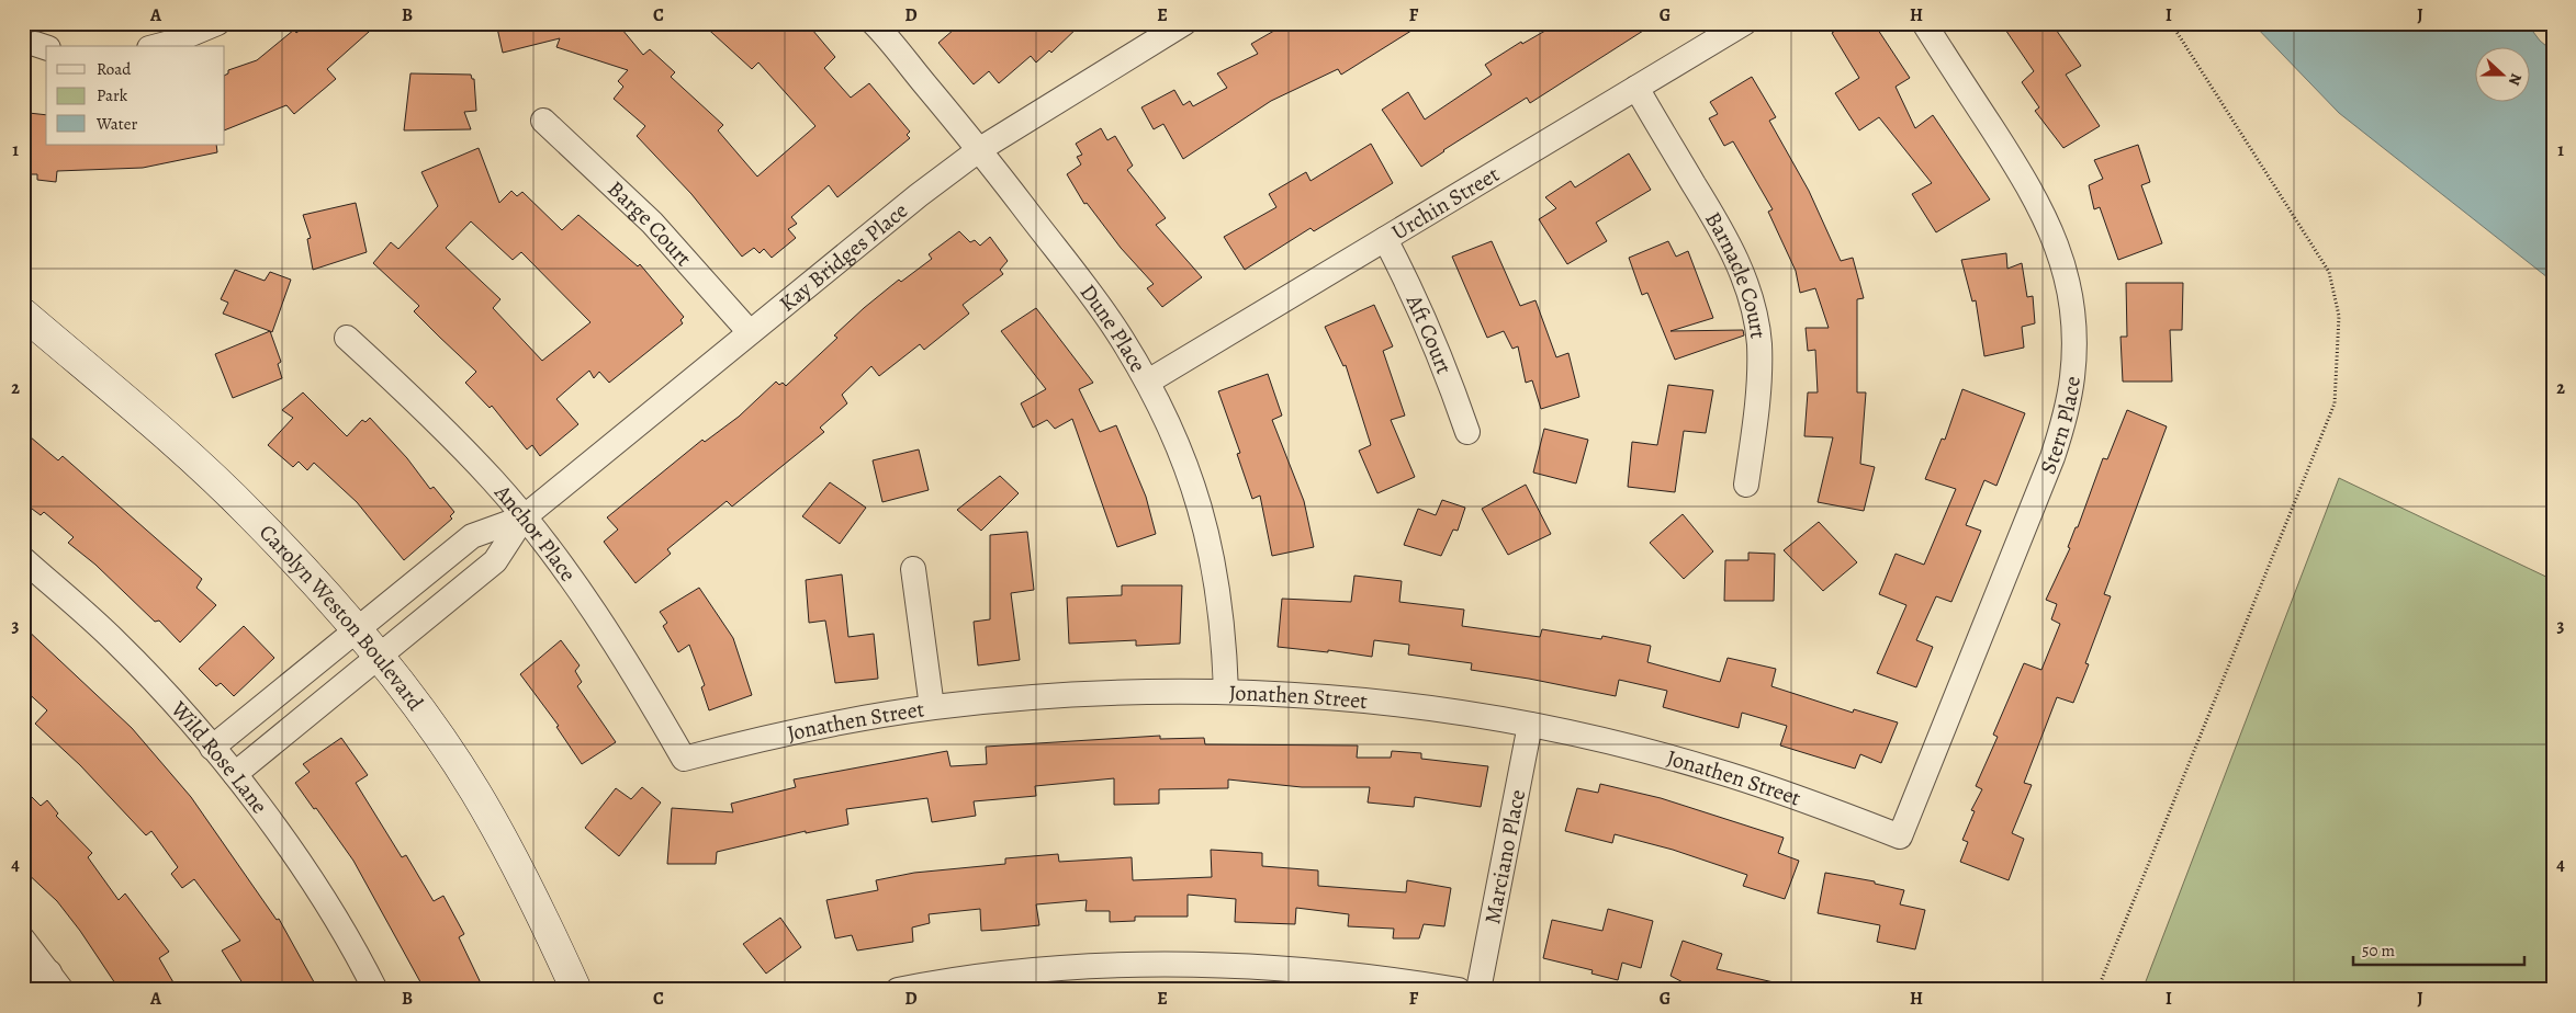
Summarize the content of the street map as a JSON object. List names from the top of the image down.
{
  "streets": {
    "street": [
      "Urchin Street",
      "Barge Court",
      "Kay Bridges Place",
      "Barnacle Court",
      "Dune Place",
      "Aft Court",
      "Stern Place",
      "Anchor Place",
      "Carolyn Weston Boulevard",
      "Jonathen Street",
      "Wild Rose Lane",
      "Marciano Place"
    ]
  },
  "crossings": [
    ["Urchin Street", "Barnacle Court"],
    ["Urchin Street", "Dune Place"],
    ["Urchin Street", "Aft Court"],
    ["Barge Court", "Kay Bridges Place"],
    ["Kay Bridges Place", "Dune Place"],
    ["Kay Bridges Place", "Anchor Place"],
    ["Kay Bridges Place", "Carolyn Weston Boulevard"],
    ["Kay Bridges Place", "Wild Rose Lane"],
    ["Dune Place", "Jonathen Street"],
    ["Stern Place", "Jonathen Street"],
    ["Anchor Place", "Jonathen Street"],
    ["Jonathen Street", "Marciano Place"]
  ],
  "legend": ["Road", "Park", "Water"],
  "scale_bar": "50 m",
  "north": "right",
  "grid": {
    "columns": [
      "A",
      "B",
      "C",
      "D",
      "E",
      "F",
      "G",
      "H",
      "I",
      "J"
    ],
    "rows": [
      "1",
      "2",
      "3",
      "4"
    ]
  }
}
